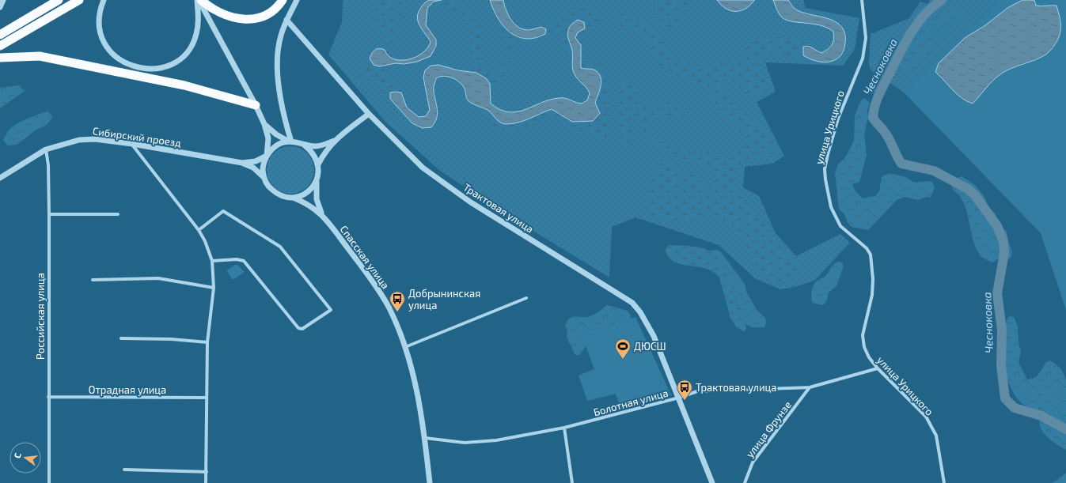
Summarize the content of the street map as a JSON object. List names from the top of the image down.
{
  "streets": {
    "street": [
      "улица Урицкого",
      "Сибирский проезд",
      "Трактовая улица",
      "Спасская улица",
      "Российская улица",
      "Отрадная улица",
      "Болотная улица",
      "улица Фрунзе"
    ]
  },
  "crossings": [
    ["улица Урицкого", "Болотная улица"],
    ["Сибирский проезд", "Спасская улица"],
    ["Сибирский проезд", "Российская улица"],
    ["Трактовая улица", "Болотная улица"],
    ["Спасская улица", "Болотная улица"],
    ["Российская улица", "Отрадная улица"],
    ["Болотная улица", "улица Фрунзе"]
  ],
  "water": ["Чесноковка"],
  "places": {
    "bus stop": ["Добрынинская улица", "Трактовая улица"],
    "sports": ["ДЮСШ"]
  },
  "north": "left"
}
